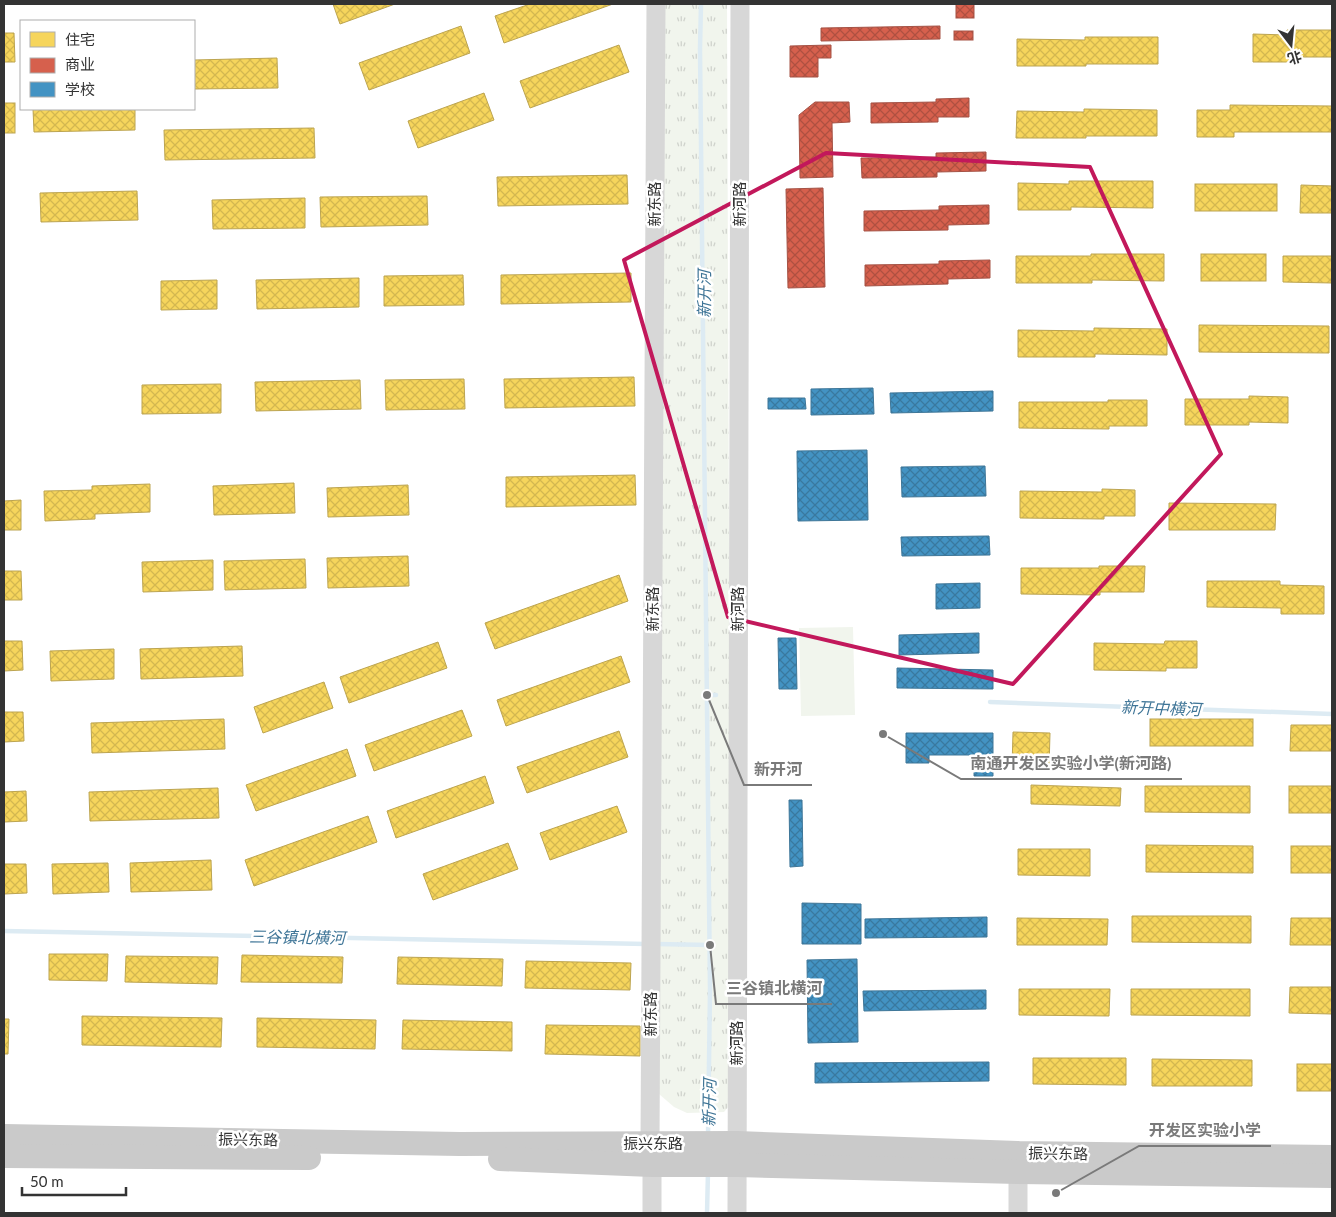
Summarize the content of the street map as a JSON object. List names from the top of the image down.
{
  "streets": {
    "main road": ["振兴东路"],
    "street": ["新东路", "新河路"]
  },
  "crossings": [
    ["新东路", "振兴东路"],
    ["新河路", "振兴东路"]
  ],
  "water": ["新开河", "新开中横河", "三谷镇北横河"],
  "places": [
    "新开河",
    "南通开发区实验小学(新河路)",
    "三谷镇北横河",
    "开发区实验小学"
  ],
  "legend": ["住宅", "商业", "学校"],
  "scale_bar": "50 m",
  "north": "bottom"
}
